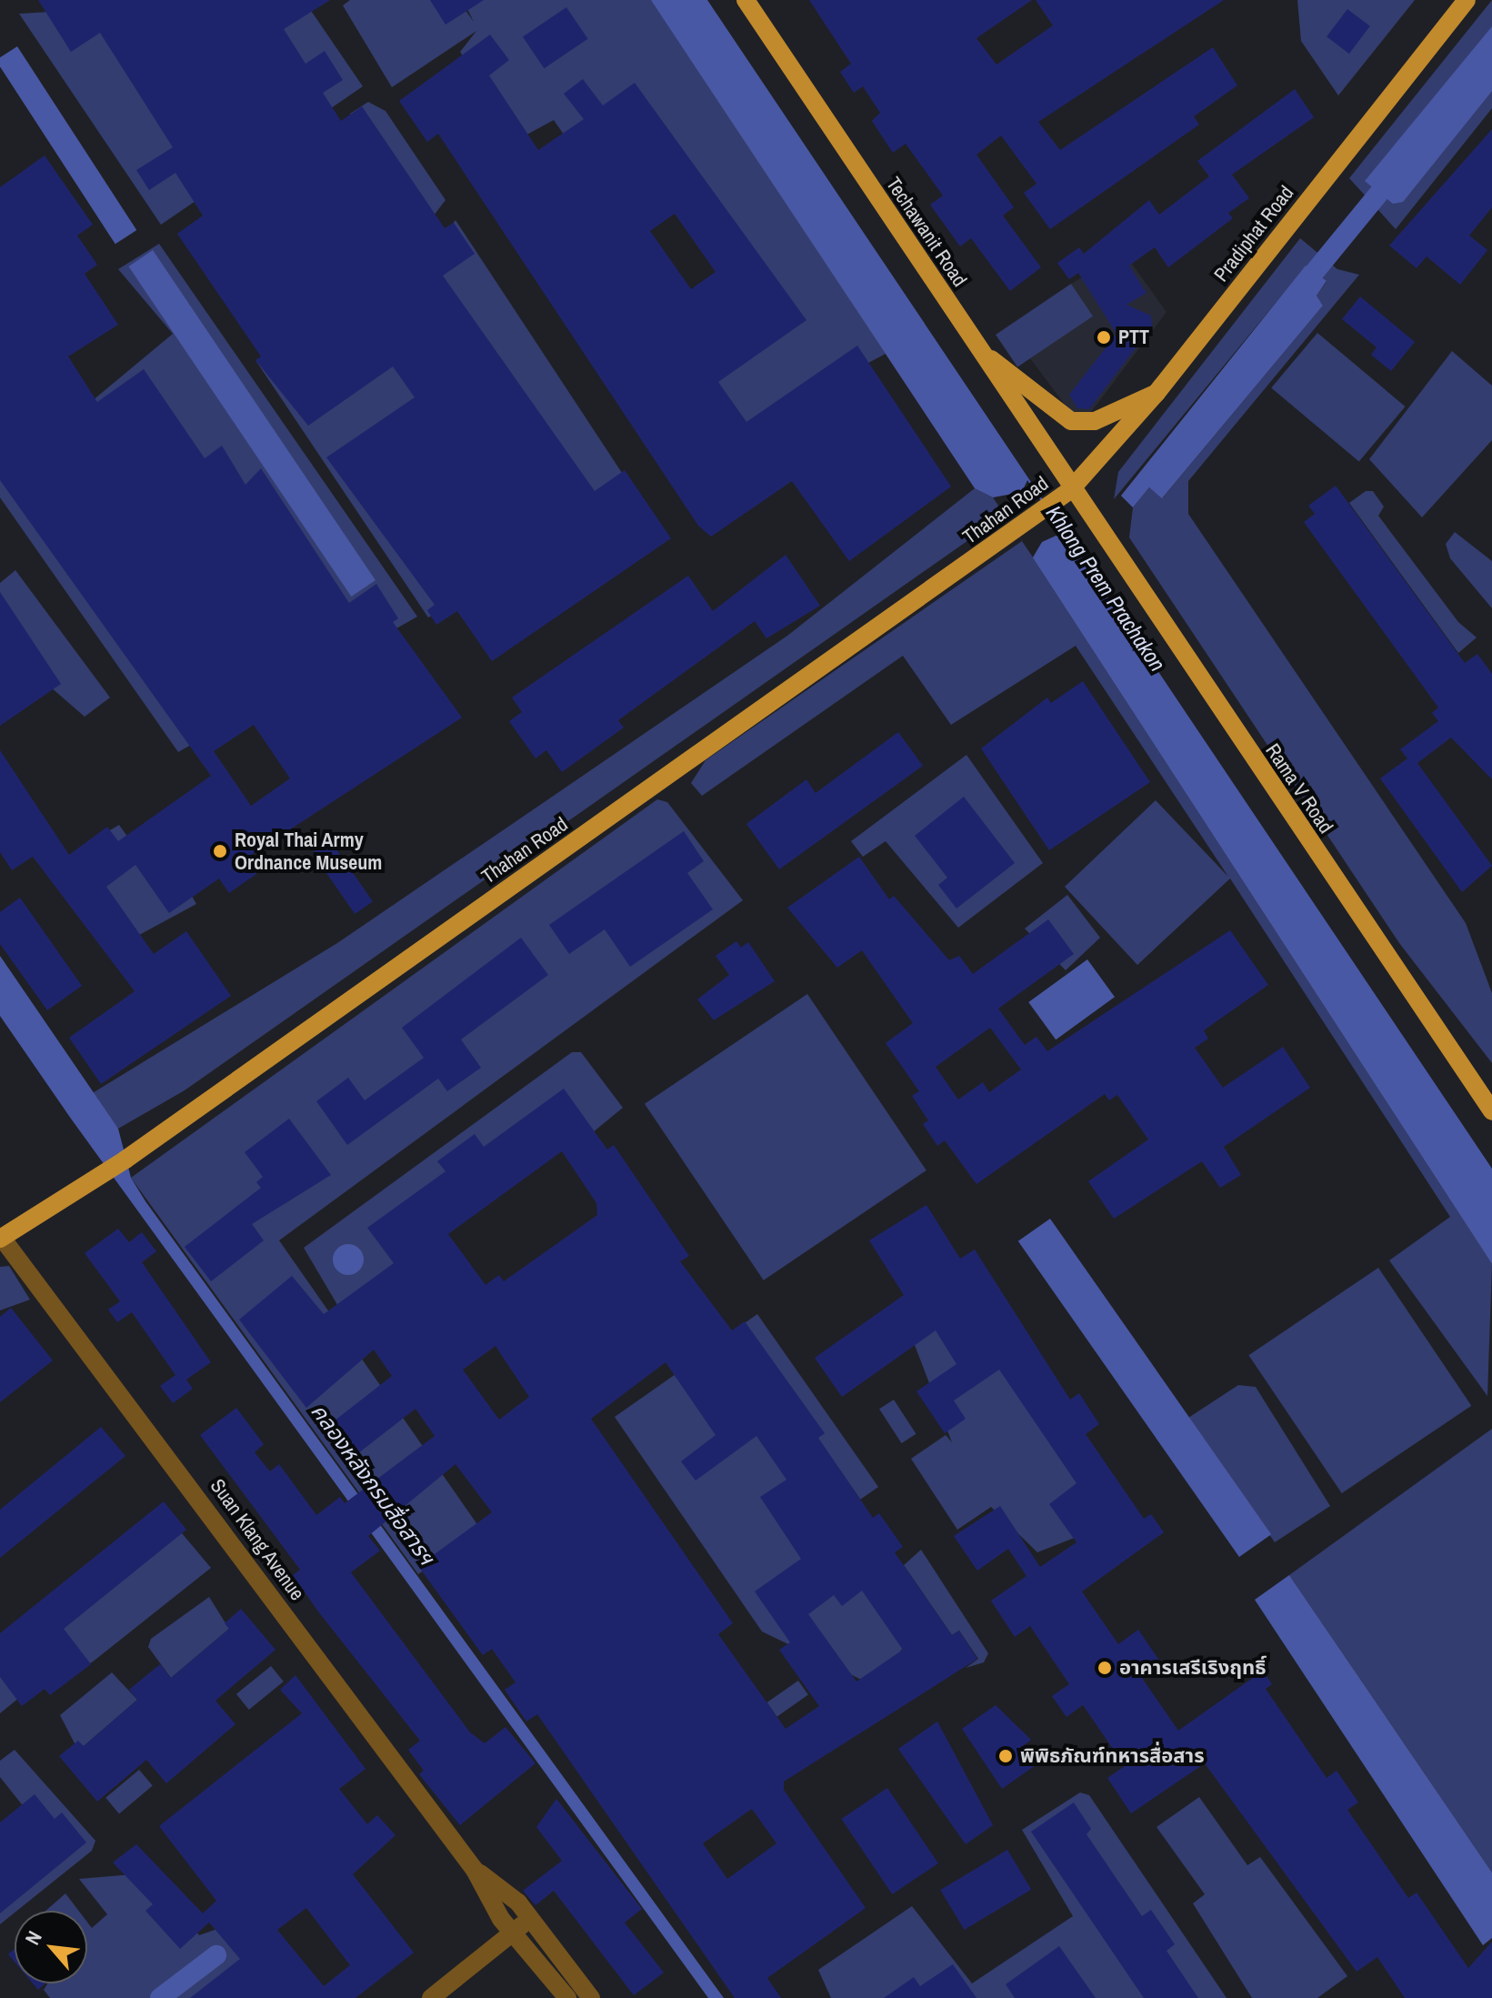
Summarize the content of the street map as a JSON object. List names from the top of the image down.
{
  "streets": {
    "main road": [
      "Techawanit Road",
      "Pradiphat Road",
      "Thahan Road",
      "Rama V Road"
    ],
    "street": ["Suan Klang Avenue"]
  },
  "crossings": [
    ["Techawanit Road", "Pradiphat Road"],
    ["Techawanit Road", "Thahan Road"],
    ["Techawanit Road", "Rama V Road"],
    ["Pradiphat Road", "Thahan Road"],
    ["Pradiphat Road", "Rama V Road"],
    ["Thahan Road", "Rama V Road"],
    ["Thahan Road", "Suan Klang Avenue"]
  ],
  "water": ["Khlong Prem Prachakon", "คลองหลังกรมสื่อสารฯ"],
  "places": [
    "PTT",
    "Royal Thai Army Ordnance Museum",
    "อาคารเสรีเริงฤทธิ์",
    "พิพิธภัณฑ์ทหารสื่อสาร"
  ],
  "north": "top left"
}
